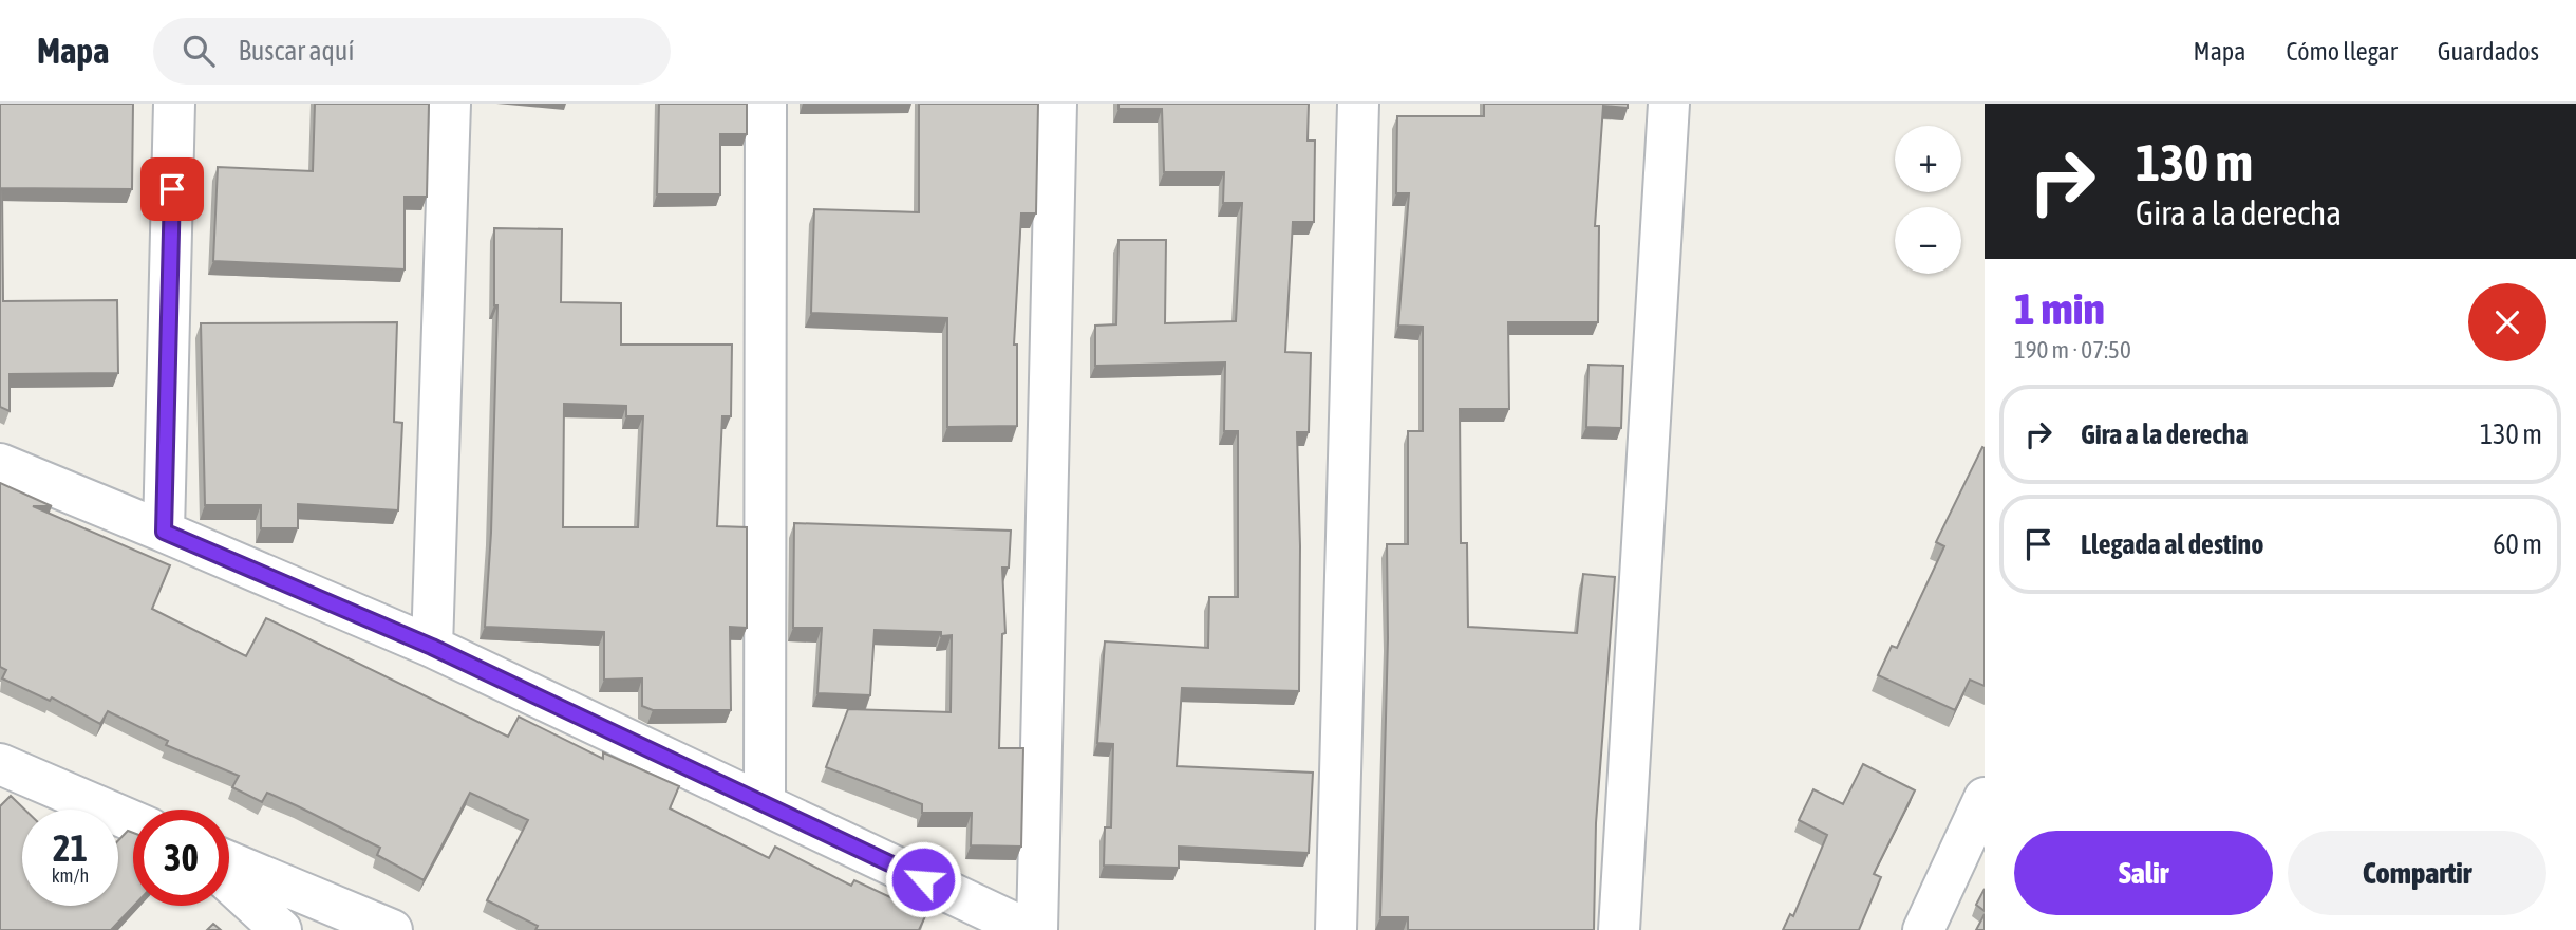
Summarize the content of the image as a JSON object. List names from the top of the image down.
{
  "page": {
    "header": "Mapa",
    "search": "Buscar aquí",
    "nav": ["Mapa", "Cómo llegar", "Guardados"],
    "turn": ["130 m", "Gira a la derecha"],
    "map_buttons": ["+", "−"],
    "heading": ["1 min", "190 m · 07:50"],
    "list": [
      {
        "name": "Gira a la derecha",
        "value": "130 m"
      },
      {
        "name": "Llegada al destino",
        "value": "60 m"
      }
    ],
    "speed": "21 km/h",
    "limit": "30",
    "buttons": ["Salir", "Compartir"]
  }
}
